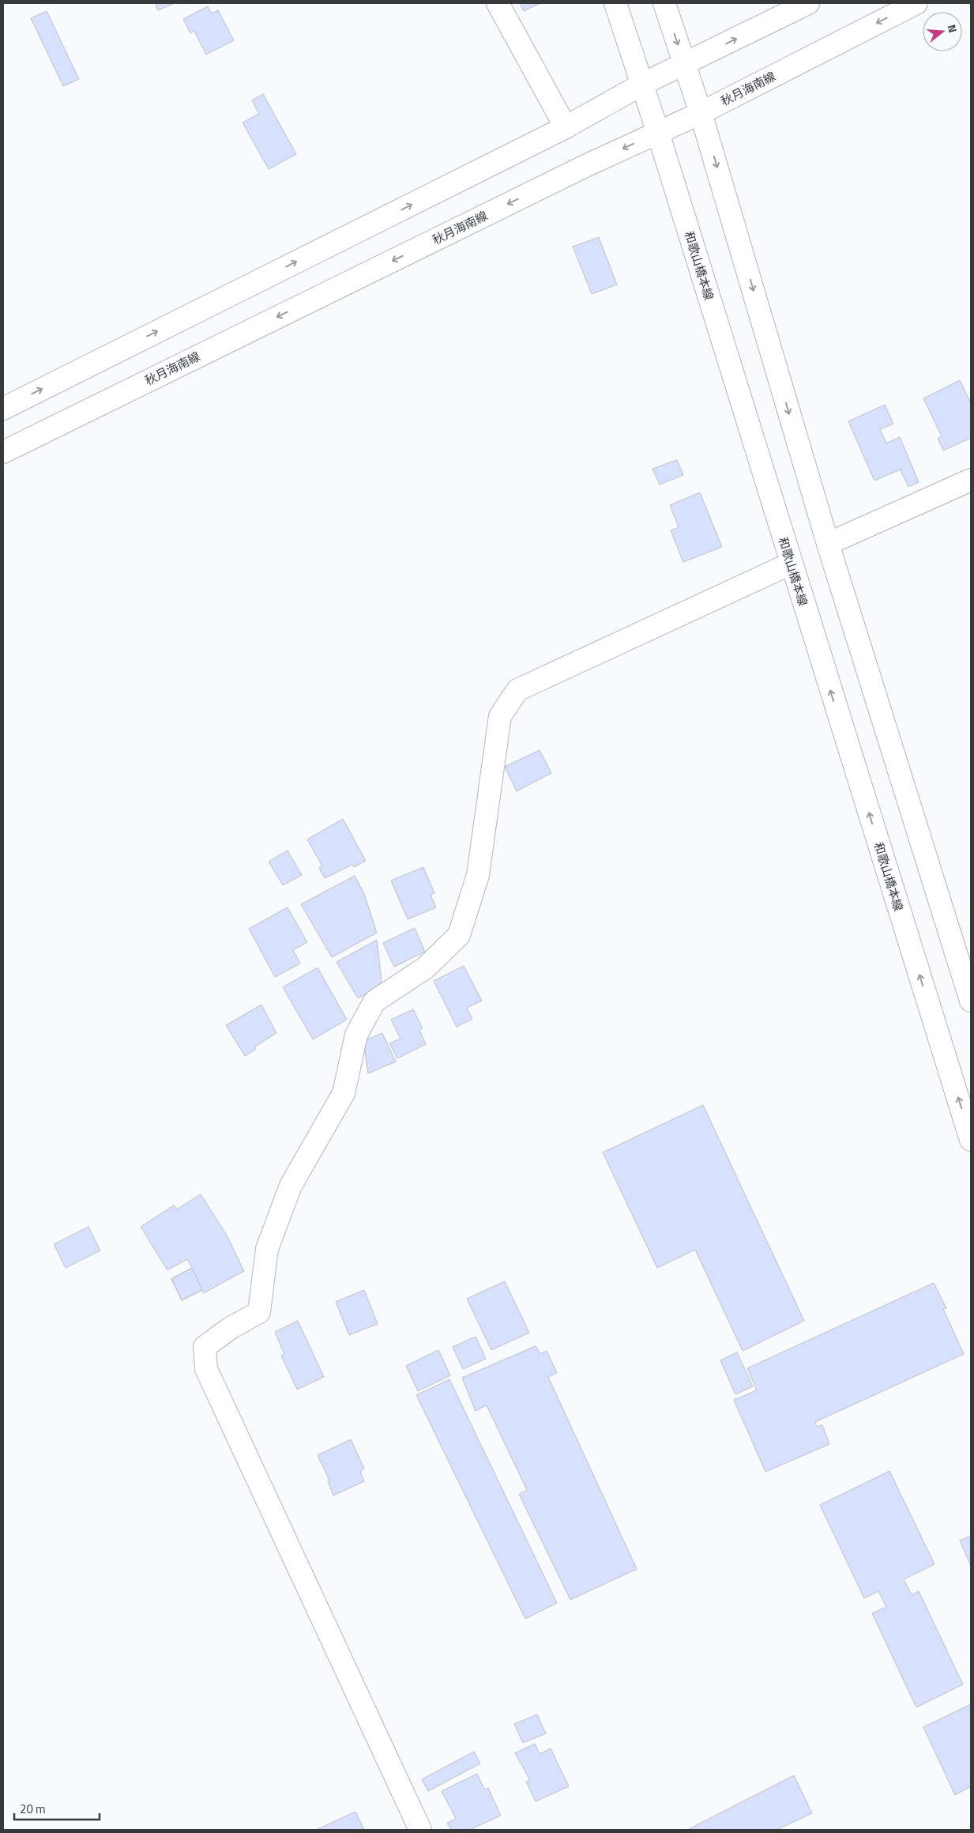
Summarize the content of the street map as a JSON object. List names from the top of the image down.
{
  "streets": {
    "main road": ["秋月海南線", "和歌山橋本線"]
  },
  "crossings": [
    ["秋月海南線", "和歌山橋本線"]
  ],
  "scale_bar": "20 m",
  "north": "right"
}
